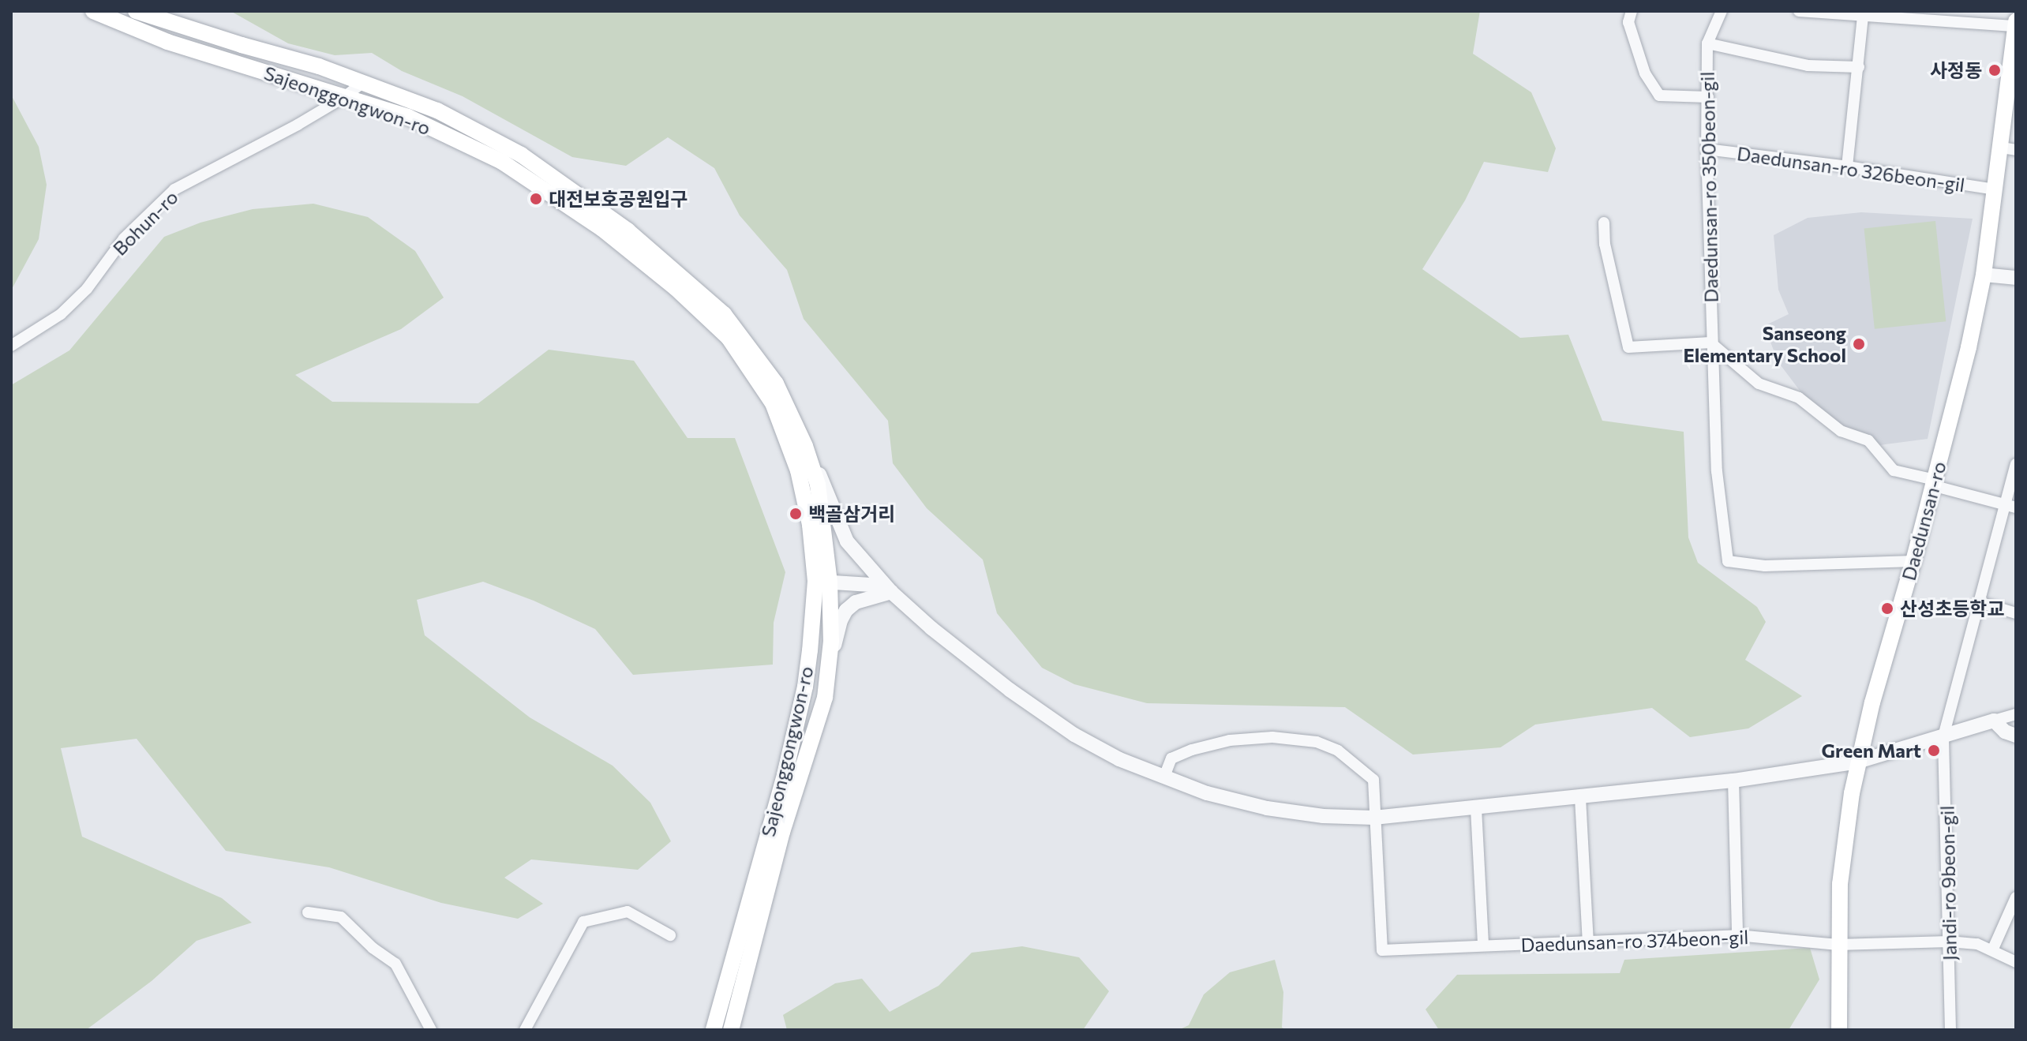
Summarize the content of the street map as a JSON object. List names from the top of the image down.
{
  "streets": {
    "main road": ["Sajeonggongwon-ro", "Daedunsan-ro"],
    "street": [
      "Daedunsan-ro 326beon-gil",
      "Daedunsan-ro 350beon-gil",
      "Bohun-ro",
      "Jandi-ro 9beon-gil",
      "Daedunsan-ro 374beon-gil"
    ]
  },
  "crossings": [
    ["Sajeonggongwon-ro", "Bohun-ro"],
    ["Daedunsan-ro 326beon-gil", "Daedunsan-ro 350beon-gil"],
    ["Daedunsan-ro 326beon-gil", "Daedunsan-ro"],
    ["Daedunsan-ro 350beon-gil", "Daedunsan-ro"],
    ["Daedunsan-ro", "Daedunsan-ro 374beon-gil"],
    ["Jandi-ro 9beon-gil", "Daedunsan-ro 374beon-gil"]
  ],
  "places": [
    "사정동",
    "대전보호공원입구",
    "Sanseong Elementary School",
    "백골삼거리",
    "산성초등학교",
    "Green Mart"
  ]
}
